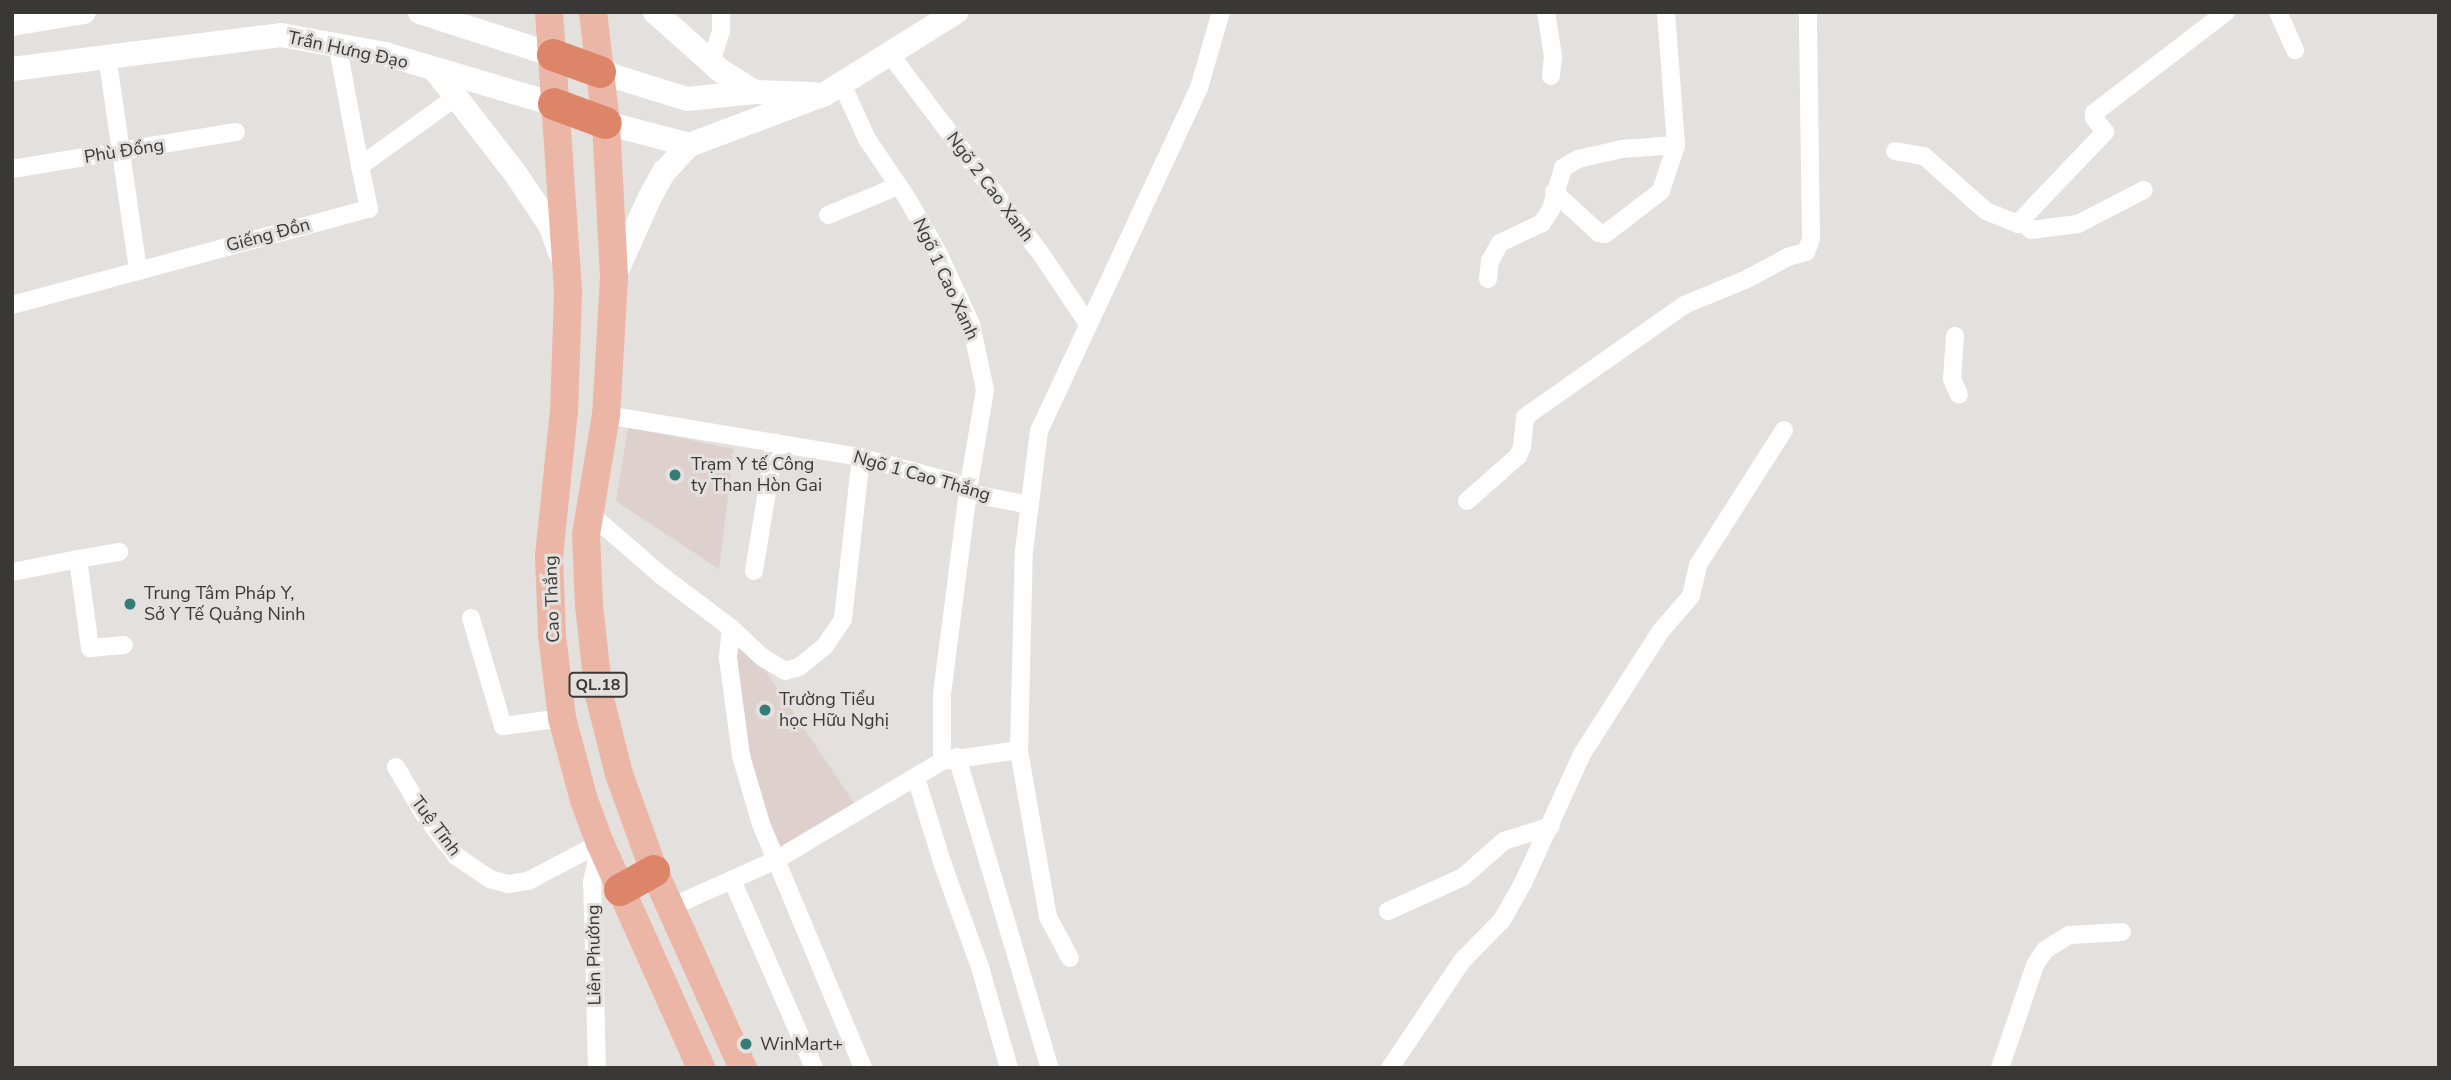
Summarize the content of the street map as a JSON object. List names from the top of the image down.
{
  "streets": {
    "main road": ["Trần Hưng Đạo", "Cao Thắng", "QL.18"],
    "street": [
      "Phù Đổng",
      "Ngõ 2 Cao Xanh",
      "Giếng Đồn",
      "Ngõ 1 Cao Xanh",
      "Ngõ 1 Cao Thắng",
      "Tuệ Tĩnh",
      "Liên Phường"
    ]
  },
  "crossings": [
    ["Trần Hưng Đạo", "Cao Thắng"],
    ["Trần Hưng Đạo", "QL.18"],
    ["Ngõ 1 Cao Xanh", "Ngõ 1 Cao Thắng"],
    ["Ngõ 1 Cao Thắng", "Cao Thắng"],
    ["Cao Thắng", "QL.18"],
    ["Cao Thắng", "Tuệ Tĩnh"],
    ["Cao Thắng", "Liên Phường"],
    ["Tuệ Tĩnh", "Liên Phường"]
  ],
  "places": [
    "Trạm Y tế Công ty Than Hòn Gai",
    "Trung Tâm Pháp Y, Sở Y Tế Quảng Ninh",
    "Trường Tiểu học Hữu Nghị",
    "WinMart+"
  ]
}
